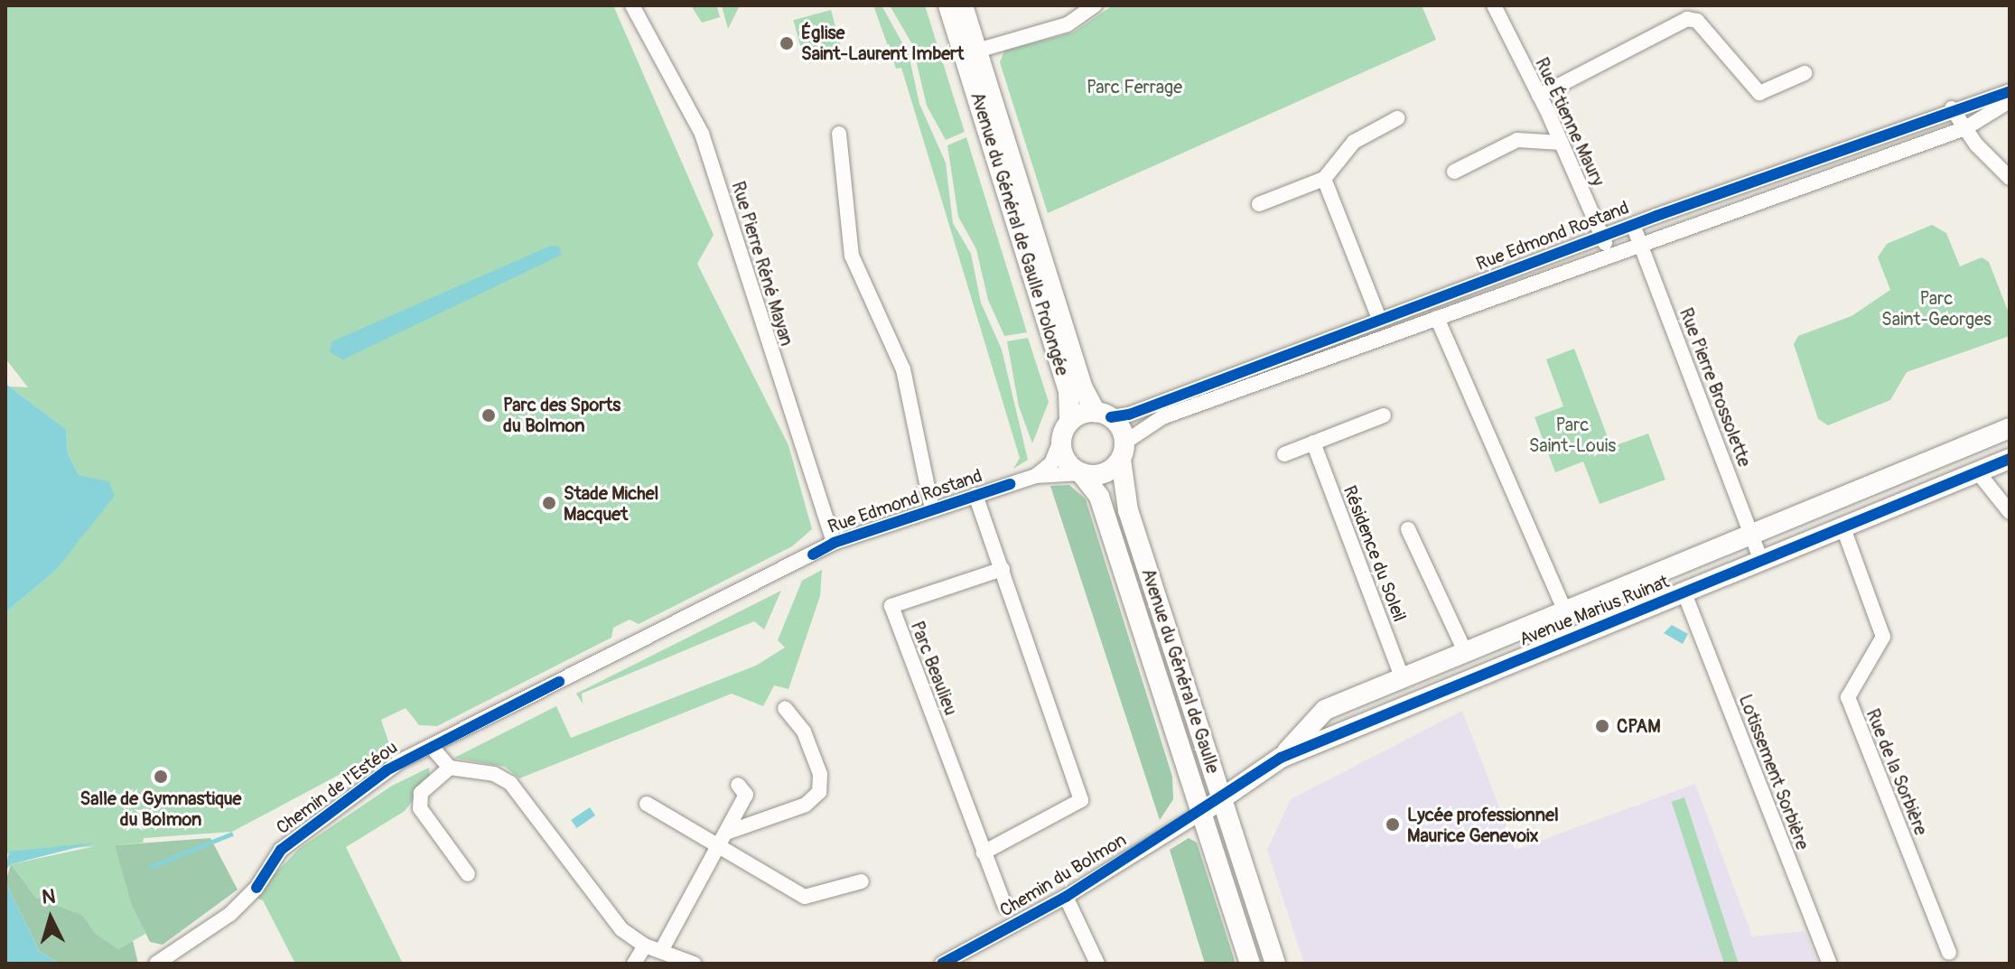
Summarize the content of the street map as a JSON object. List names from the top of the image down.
{
  "streets": {
    "street": [
      "Rue Étienne Maury",
      "Avenue du Général de Gaulle Prolongée",
      "Rue Edmond Rostand",
      "Rue Pierre Réné Mayan",
      "Rue Pierre Brossolette",
      "Résidence du Soleil",
      "Avenue Marius Ruinat",
      "Parc Beaulieu",
      "Avenue du Général de Gaulle",
      "Lotissement Sorbière",
      "Rue de la Sorbière",
      "Chemin de l'Estéou",
      "Chemin du Bolmon"
    ]
  },
  "crossings": [
    ["Rue Étienne Maury", "Rue Edmond Rostand"],
    ["Avenue du Général de Gaulle Prolongée", "Rue Edmond Rostand"],
    ["Avenue du Général de Gaulle Prolongée", "Avenue du Général de Gaulle"],
    ["Rue Edmond Rostand", "Rue Pierre Réné Mayan"],
    ["Rue Edmond Rostand", "Rue Pierre Brossolette"],
    ["Rue Edmond Rostand", "Avenue du Général de Gaulle"],
    ["Rue Edmond Rostand", "Chemin de l'Estéou"],
    ["Rue Pierre Brossolette", "Avenue Marius Ruinat"],
    ["Résidence du Soleil", "Avenue Marius Ruinat"],
    ["Avenue Marius Ruinat", "Avenue du Général de Gaulle"],
    ["Avenue Marius Ruinat", "Lotissement Sorbière"],
    ["Avenue Marius Ruinat", "Rue de la Sorbière"],
    ["Avenue Marius Ruinat", "Chemin du Bolmon"],
    ["Avenue du Général de Gaulle", "Chemin du Bolmon"]
  ],
  "parks": ["Parc Ferrage", "Parc Saint-Georges", "Parc Saint-Louis"],
  "places": [
    "Église Saint-Laurent Imbert",
    "Parc des Sports du Bolmon",
    "Stade Michel Macquet",
    "CPAM",
    "Salle de Gymnastique du Bolmon",
    "Lycée professionnel Maurice Genevoix"
  ],
  "north": "top"
}
